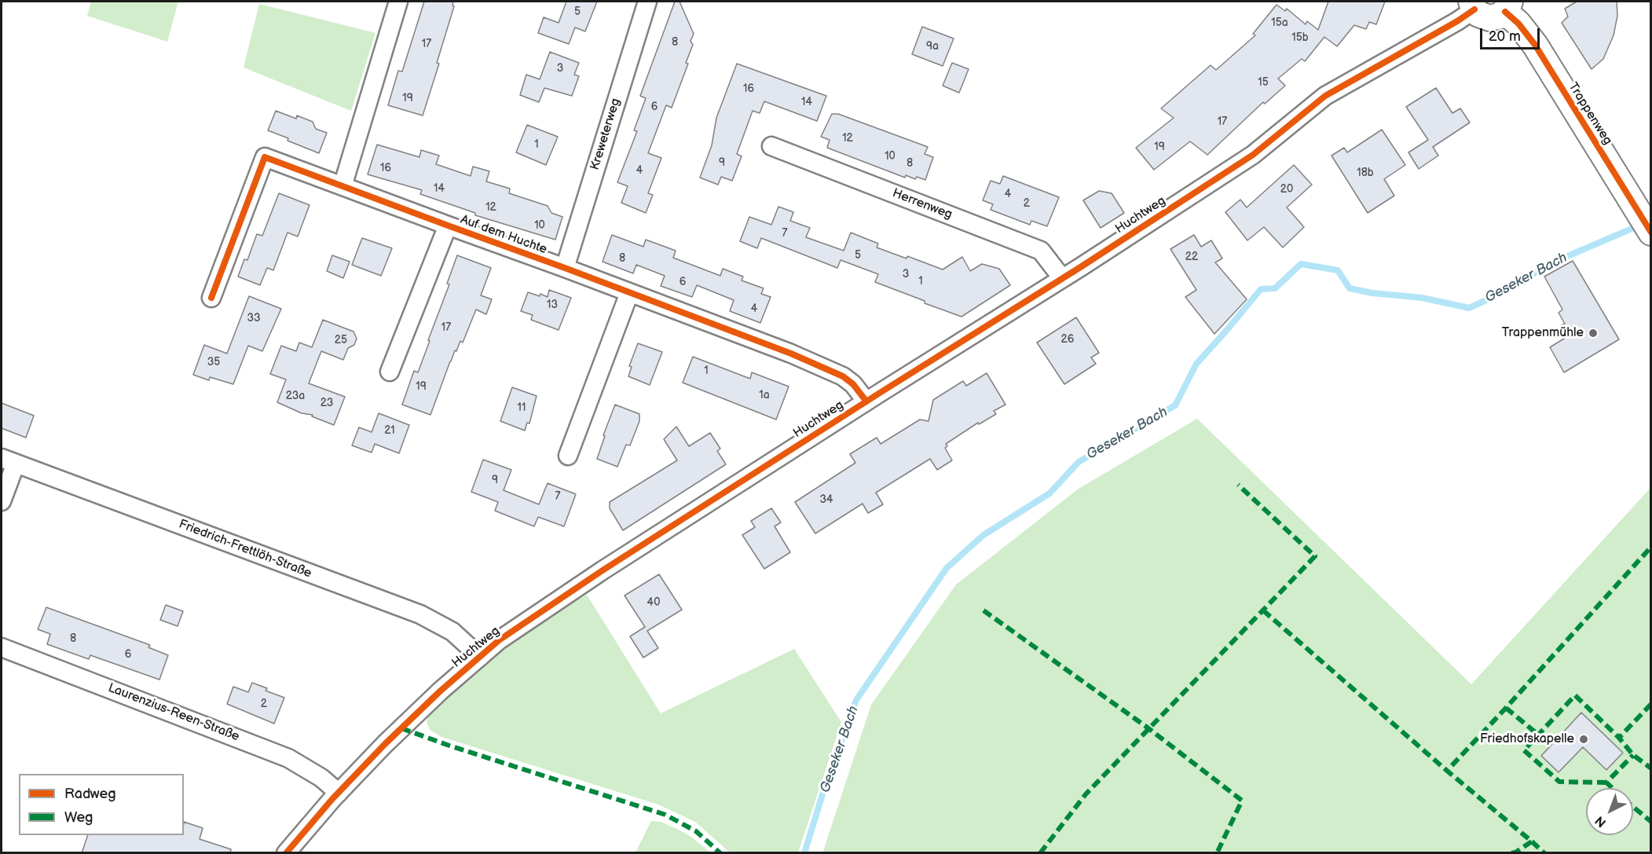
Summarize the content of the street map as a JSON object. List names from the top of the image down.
{
  "streets": {
    "street": [
      "Trappenweg",
      "Kreweterweg",
      "Herrenweg",
      "Huchtweg",
      "Auf dem Huchte",
      "Friedrich-Frettlöh-Straße",
      "Laurenzius-Reen-Straße"
    ]
  },
  "crossings": [
    ["Kreweterweg", "Auf dem Huchte"],
    ["Herrenweg", "Huchtweg"],
    ["Huchtweg", "Auf dem Huchte"],
    ["Huchtweg", "Friedrich-Frettlöh-Straße"],
    ["Huchtweg", "Laurenzius-Reen-Straße"]
  ],
  "water": ["Geseker Bach"],
  "places": ["Trappenmühle", "Friedhofskapelle"],
  "house_numbers": [
    "5",
    "15a",
    "15b",
    "8",
    "17",
    "9a",
    "3",
    "15",
    "16",
    "19",
    "14",
    "6",
    "17",
    "12",
    "1",
    "19",
    "10",
    "9",
    "8",
    "16",
    "4",
    "18b",
    "14",
    "20",
    "4",
    "2",
    "12",
    "10",
    "7",
    "5",
    "22",
    "8",
    "3",
    "1",
    "6",
    "13",
    "4",
    "33",
    "17",
    "26",
    "25",
    "35",
    "1",
    "19",
    "1a",
    "23a",
    "23",
    "11",
    "21",
    "9",
    "7",
    "34",
    "40",
    "8",
    "6",
    "2"
  ],
  "legend": ["Radweg", "Weg"],
  "scale_bar": "20 m",
  "north": "bottom left"
}
